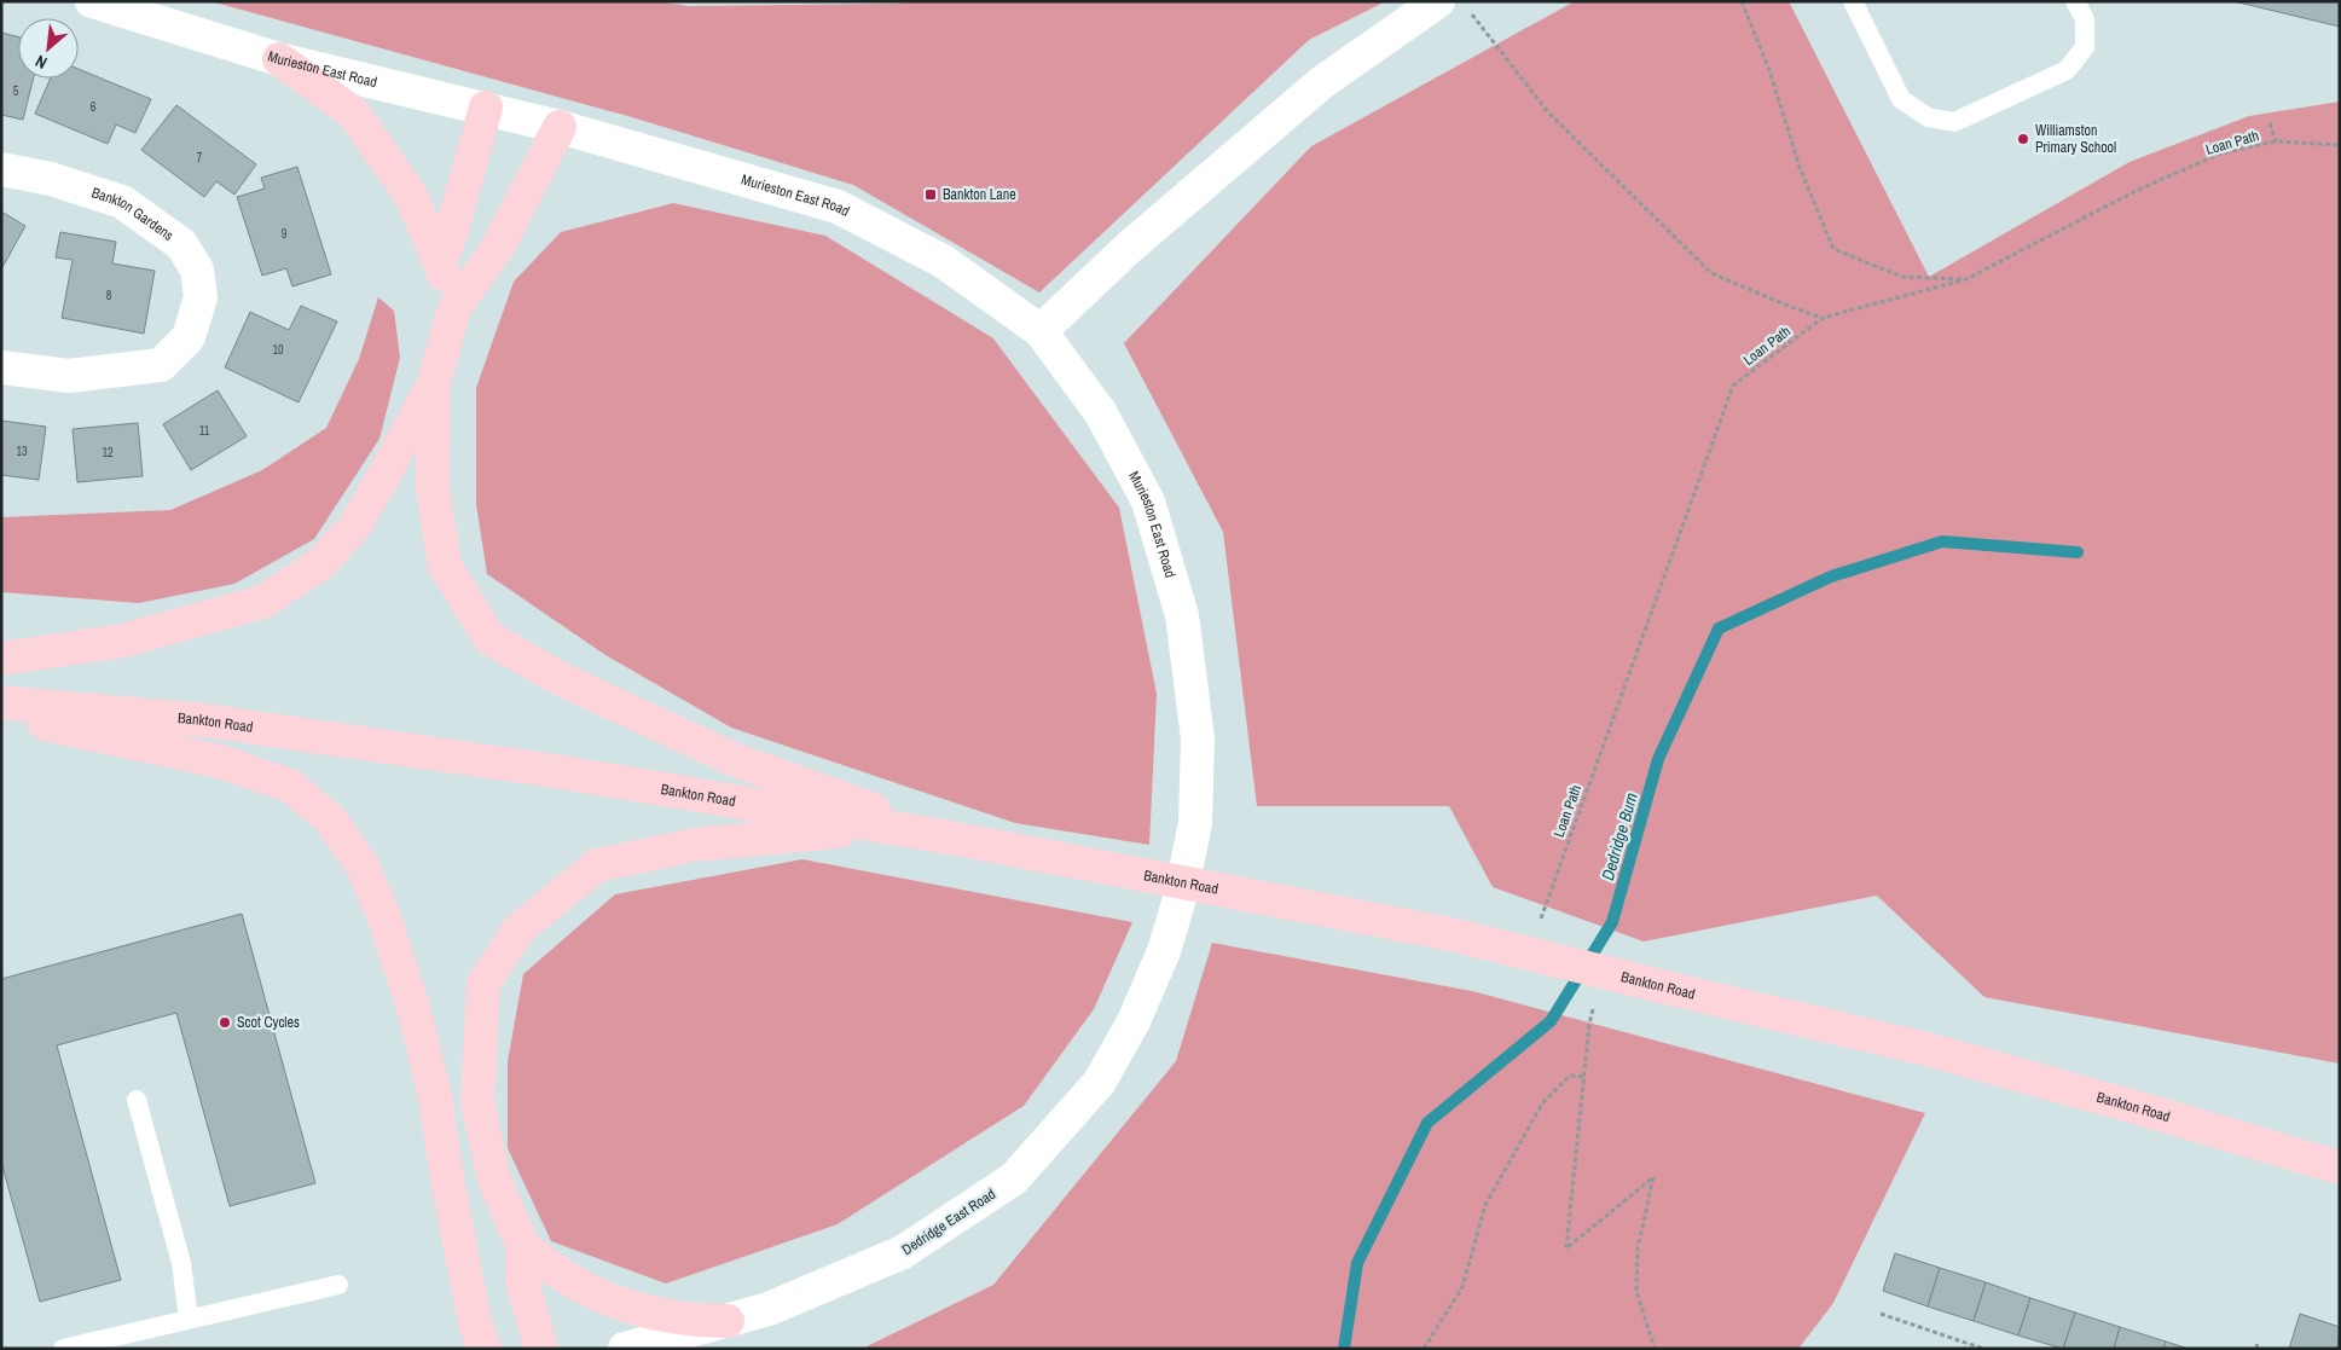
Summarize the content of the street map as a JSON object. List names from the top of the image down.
{
  "streets": {
    "main road": ["Bankton Road"],
    "street": ["Murieston East Road", "Bankton Gardens", "Dedridge East Road"],
    "path": ["Loan Path"]
  },
  "crossings": [
    ["Murieston East Road", "Dedridge East Road"]
  ],
  "water": ["Dedridge Burn"],
  "places": {
    "other": ["Williamston Primary School", "Scot Cycles"],
    "transit": ["Bankton Lane"]
  },
  "house_numbers": [
    "5",
    "6",
    "7",
    "9",
    "8",
    "10",
    "11",
    "13",
    "12"
  ],
  "north": "bottom left"
}
